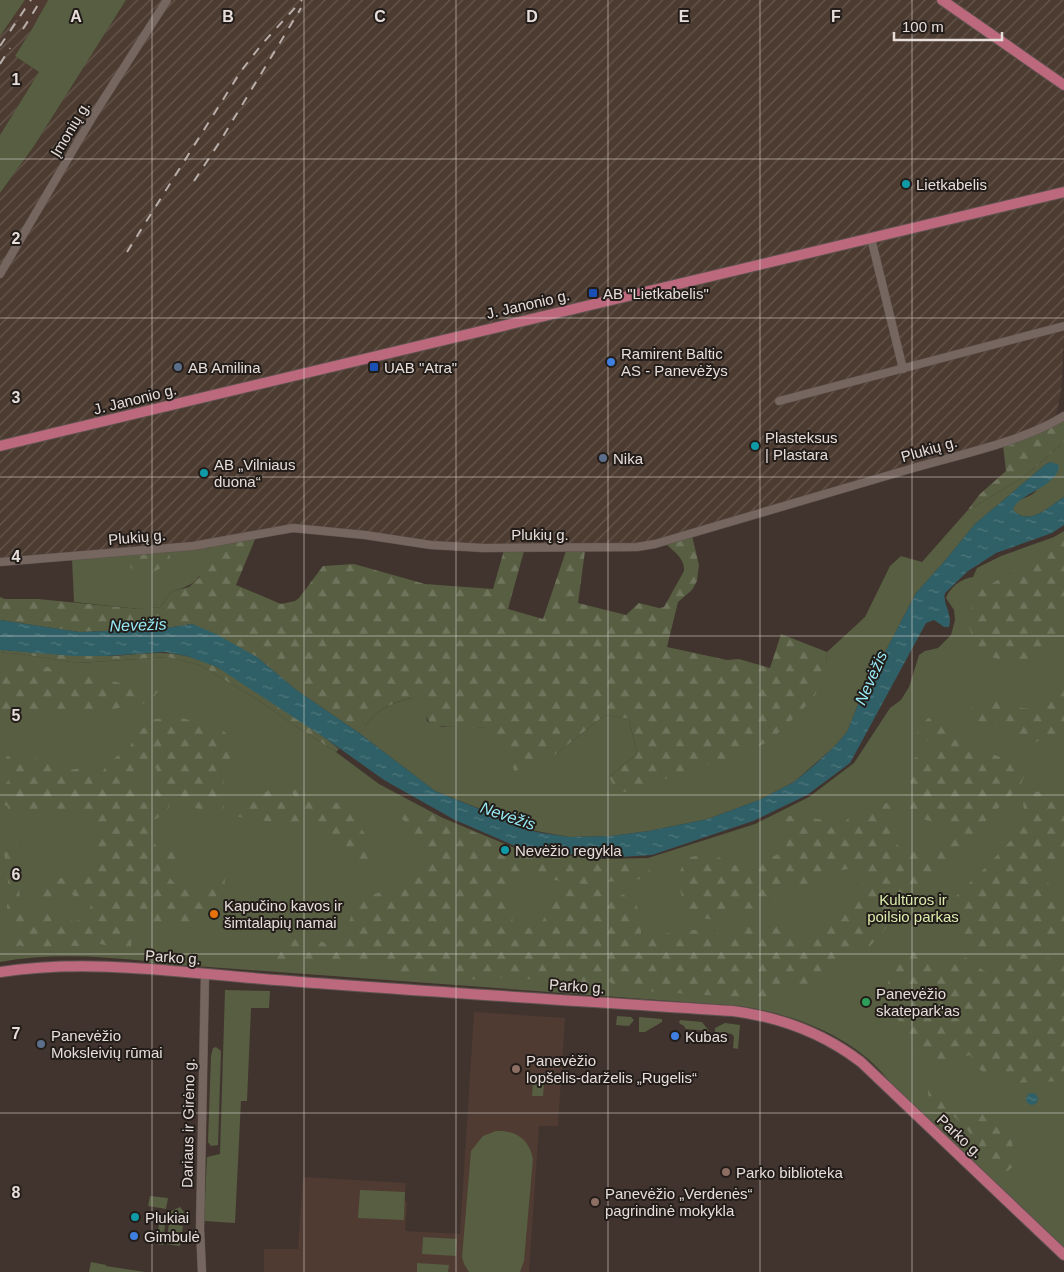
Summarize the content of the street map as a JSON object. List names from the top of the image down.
{
  "streets": {
    "main road": ["J. Janonio g.", "Parko g."],
    "street": ["Įmonių g.", "Plukių g.", "Dariaus ir Girėno g."]
  },
  "crossings": [
    ["Parko g.", "Dariaus ir Girėno g."]
  ],
  "water": ["Nevėžis"],
  "parks": ["Kultūros ir poilsio parkas"],
  "places": {
    "other": [
      "Lietkabelis",
      "Ramirent Baltic AS - Panevėžys",
      "AB Amilina",
      "Plasteksus | Plastara",
      "Nika",
      "AB „Vilniaus duona“",
      "Nevėžio regykla",
      "Kapučino kavos ir šimtalapių namai",
      "Panevėžio skatepark'as",
      "Kubas",
      "Panevėžio Moksleivių rūmai",
      "Panevėžio lopšelis-darželis „Rugelis“",
      "Parko biblioteka",
      "Panevėžio „Verdenės“ pagrindinė mokykla",
      "Plukiai",
      "Gimbulė"
    ],
    "transit": ["AB \"Lietkabelis\"", "UAB \"Atra\""]
  },
  "scale_bar": "100 m",
  "grid": {
    "columns": [
      "A",
      "B",
      "C",
      "D",
      "E",
      "F"
    ],
    "rows": [
      "1",
      "2",
      "3",
      "4",
      "5",
      "6",
      "7",
      "8"
    ]
  }
}
